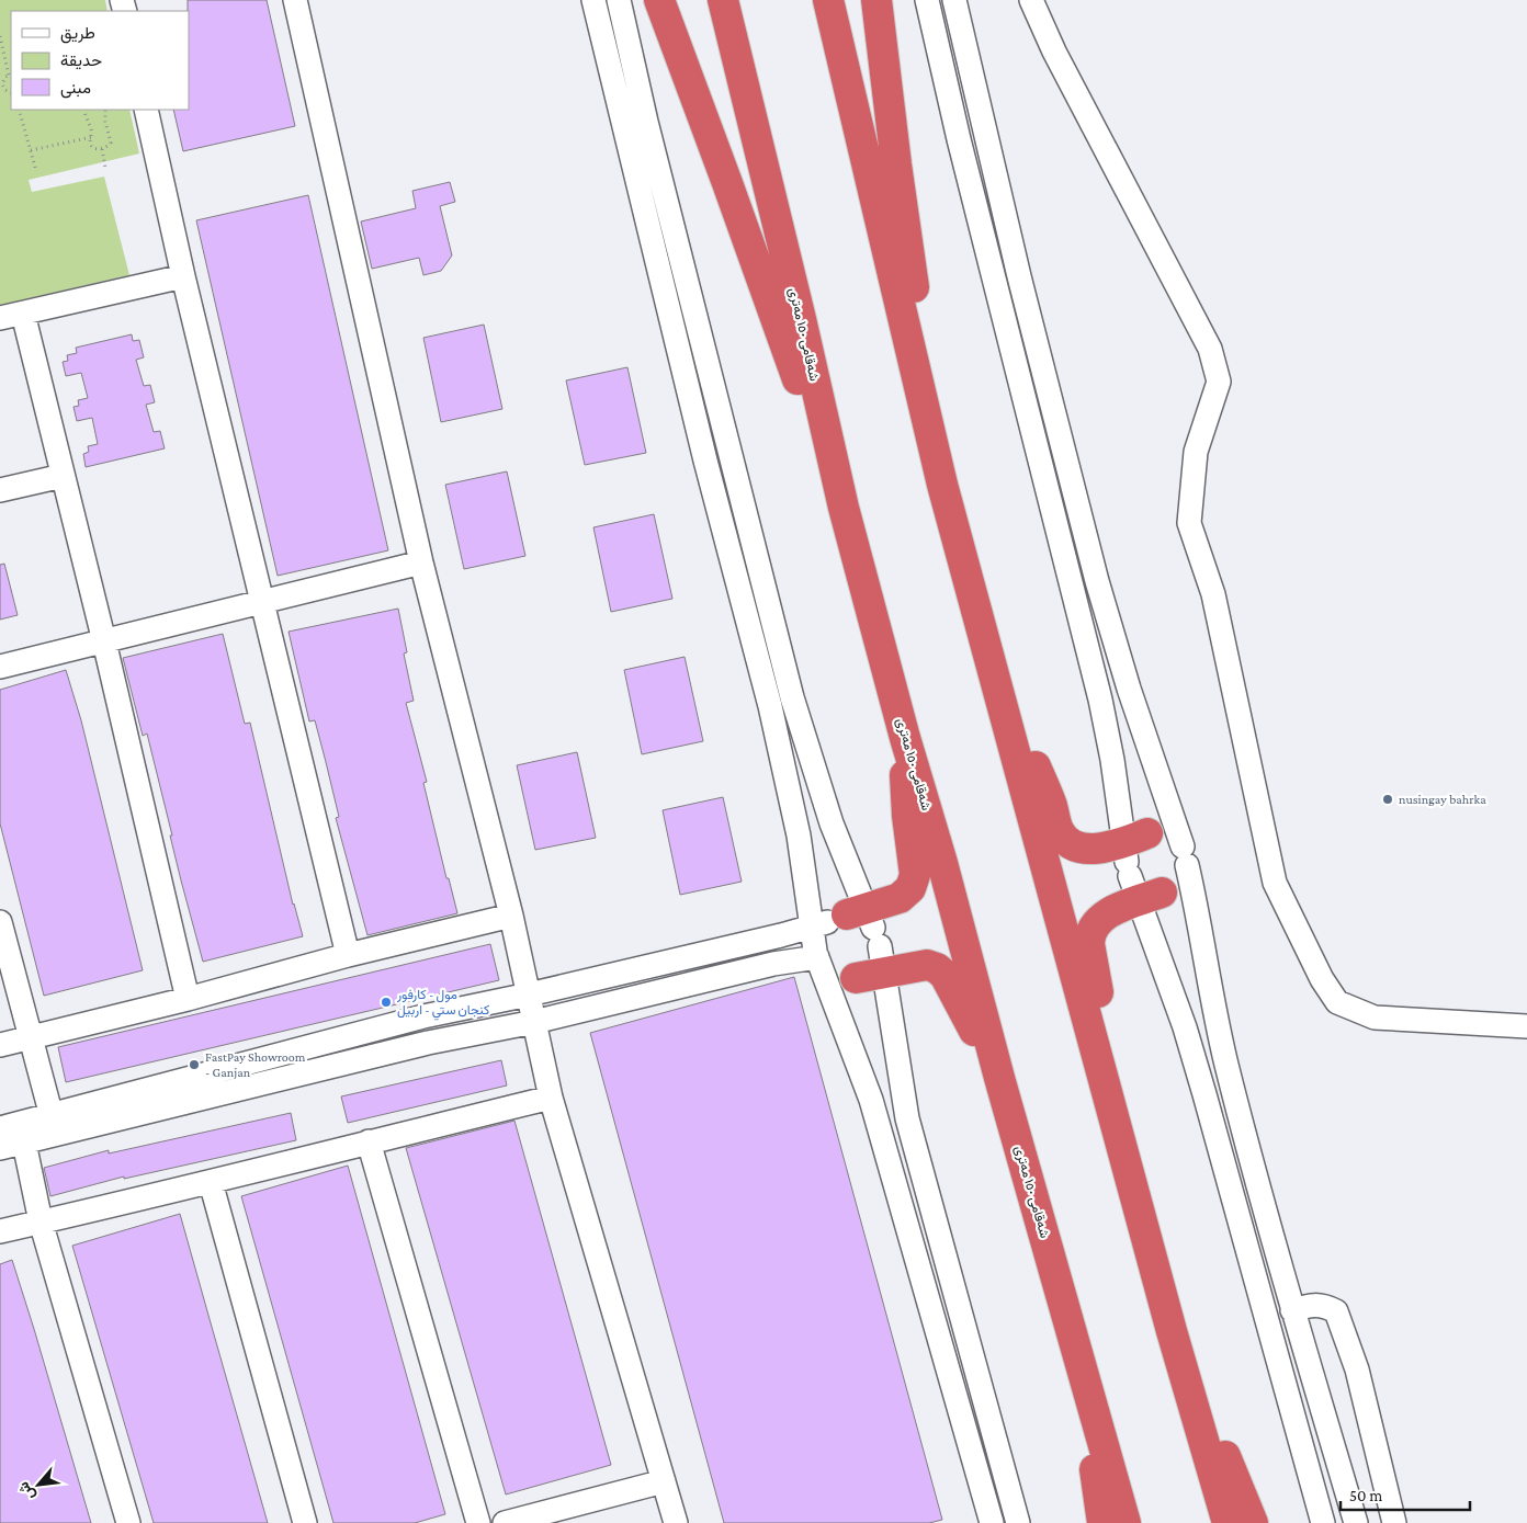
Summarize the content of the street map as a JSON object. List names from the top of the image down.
{
  "streets": {
    "highway": ["شەقامی ١٥٠ مەتری"]
  },
  "places": ["nusingay bahrka", "مول - كارفور كنجان ستي - اربيل", "FastPay Showroom - Ganjan"],
  "legend": ["طريق", "حديقة", "مبنى"],
  "scale_bar": "50 m",
  "north": "bottom left"
}
